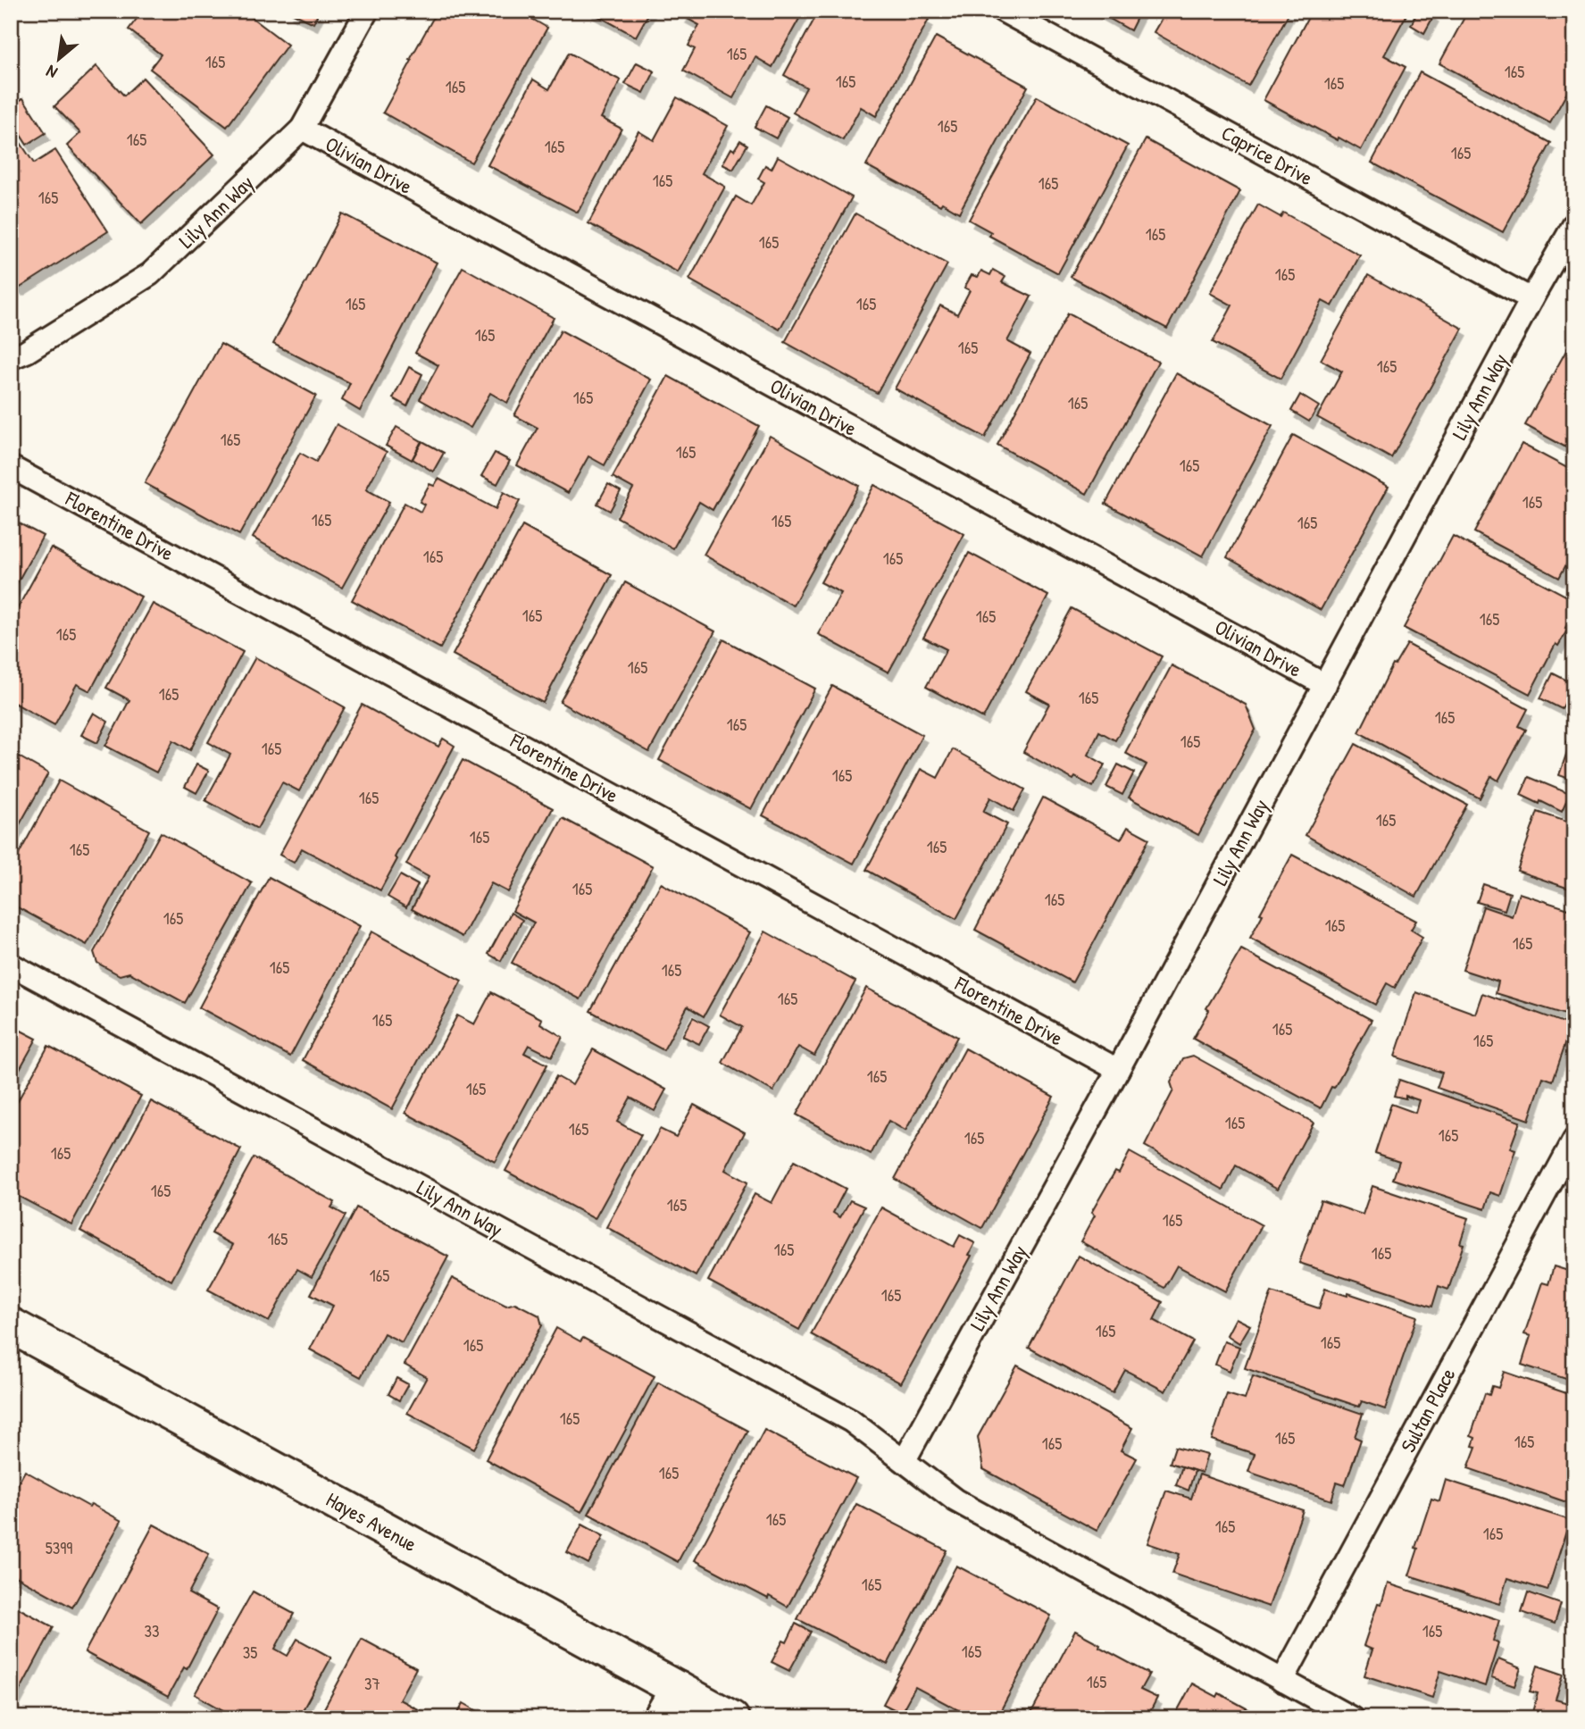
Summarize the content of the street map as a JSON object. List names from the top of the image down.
{
  "streets": {
    "street": ["Hayes Avenue"],
    "lane": [
      "Caprice Drive",
      "Olivian Drive",
      "Lily Ann Way",
      "Florentine Drive",
      "Sultan Place"
    ]
  },
  "crossings": [
    ["Caprice Drive", "Lily Ann Way"],
    ["Olivian Drive", "Lily Ann Way"],
    ["Lily Ann Way", "Florentine Drive"],
    ["Lily Ann Way", "Sultan Place"]
  ],
  "house_numbers": [
    "165",
    "165",
    "165",
    "165",
    "165",
    "165",
    "165",
    "165",
    "165",
    "165",
    "165",
    "165",
    "165",
    "165",
    "165",
    "165",
    "165",
    "165",
    "165",
    "165",
    "165",
    "165",
    "165",
    "165",
    "165",
    "165",
    "165",
    "165",
    "165",
    "165",
    "165",
    "165",
    "165",
    "165",
    "165",
    "165",
    "165",
    "165",
    "165",
    "165",
    "165",
    "165",
    "165",
    "165",
    "165",
    "165",
    "165",
    "165",
    "165",
    "165",
    "165",
    "165",
    "165",
    "165",
    "165",
    "165",
    "165",
    "165",
    "165",
    "165",
    "165",
    "165",
    "165",
    "165",
    "165",
    "165",
    "165",
    "165",
    "165",
    "165",
    "165",
    "165",
    "165",
    "165",
    "165",
    "165",
    "165",
    "165",
    "165",
    "165",
    "165",
    "165",
    "165",
    "165",
    "165",
    "165",
    "5399",
    "165",
    "33",
    "165",
    "165",
    "35",
    "165",
    "37"
  ],
  "north": "bottom left"
}
